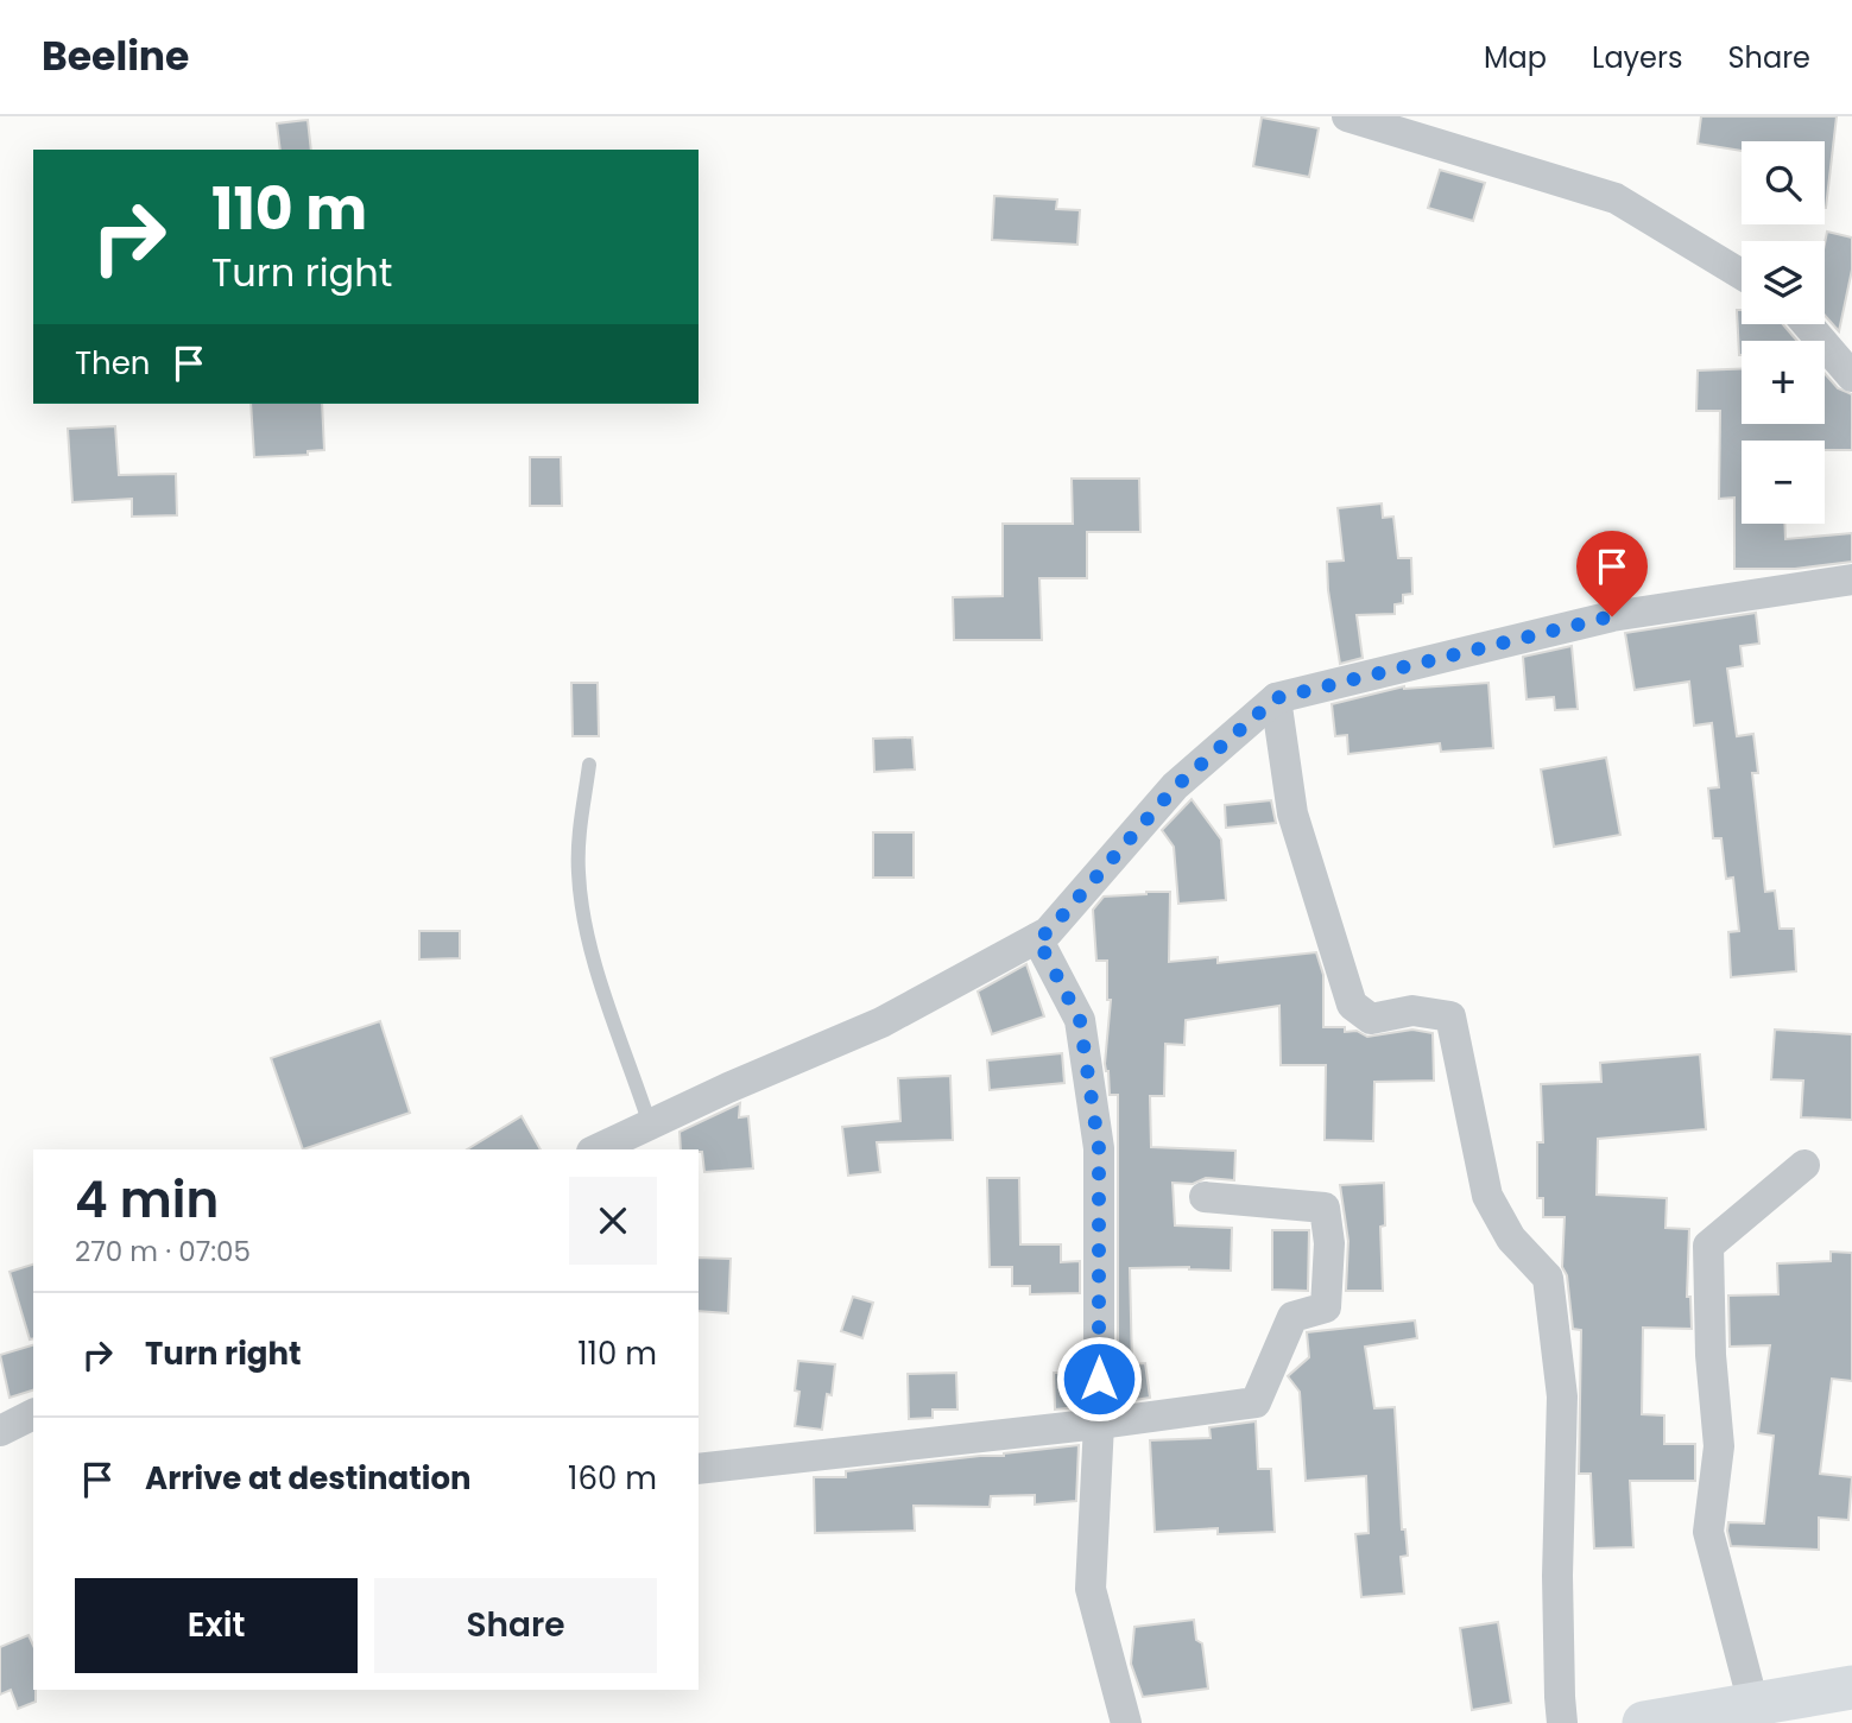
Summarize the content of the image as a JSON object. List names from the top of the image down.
{
  "page": {
    "header": "Beeline",
    "nav": ["Map", "Layers", "Share"],
    "map_buttons": ["+", "−"],
    "turn": ["110 m", "Turn right"],
    "then": "Then",
    "heading": ["4 min", "270 m · 07:05"],
    "list": [
      {
        "name": "Turn right",
        "value": "110 m"
      },
      {
        "name": "Arrive at destination",
        "value": "160 m"
      }
    ],
    "buttons": ["Exit", "Share"]
  }
}
